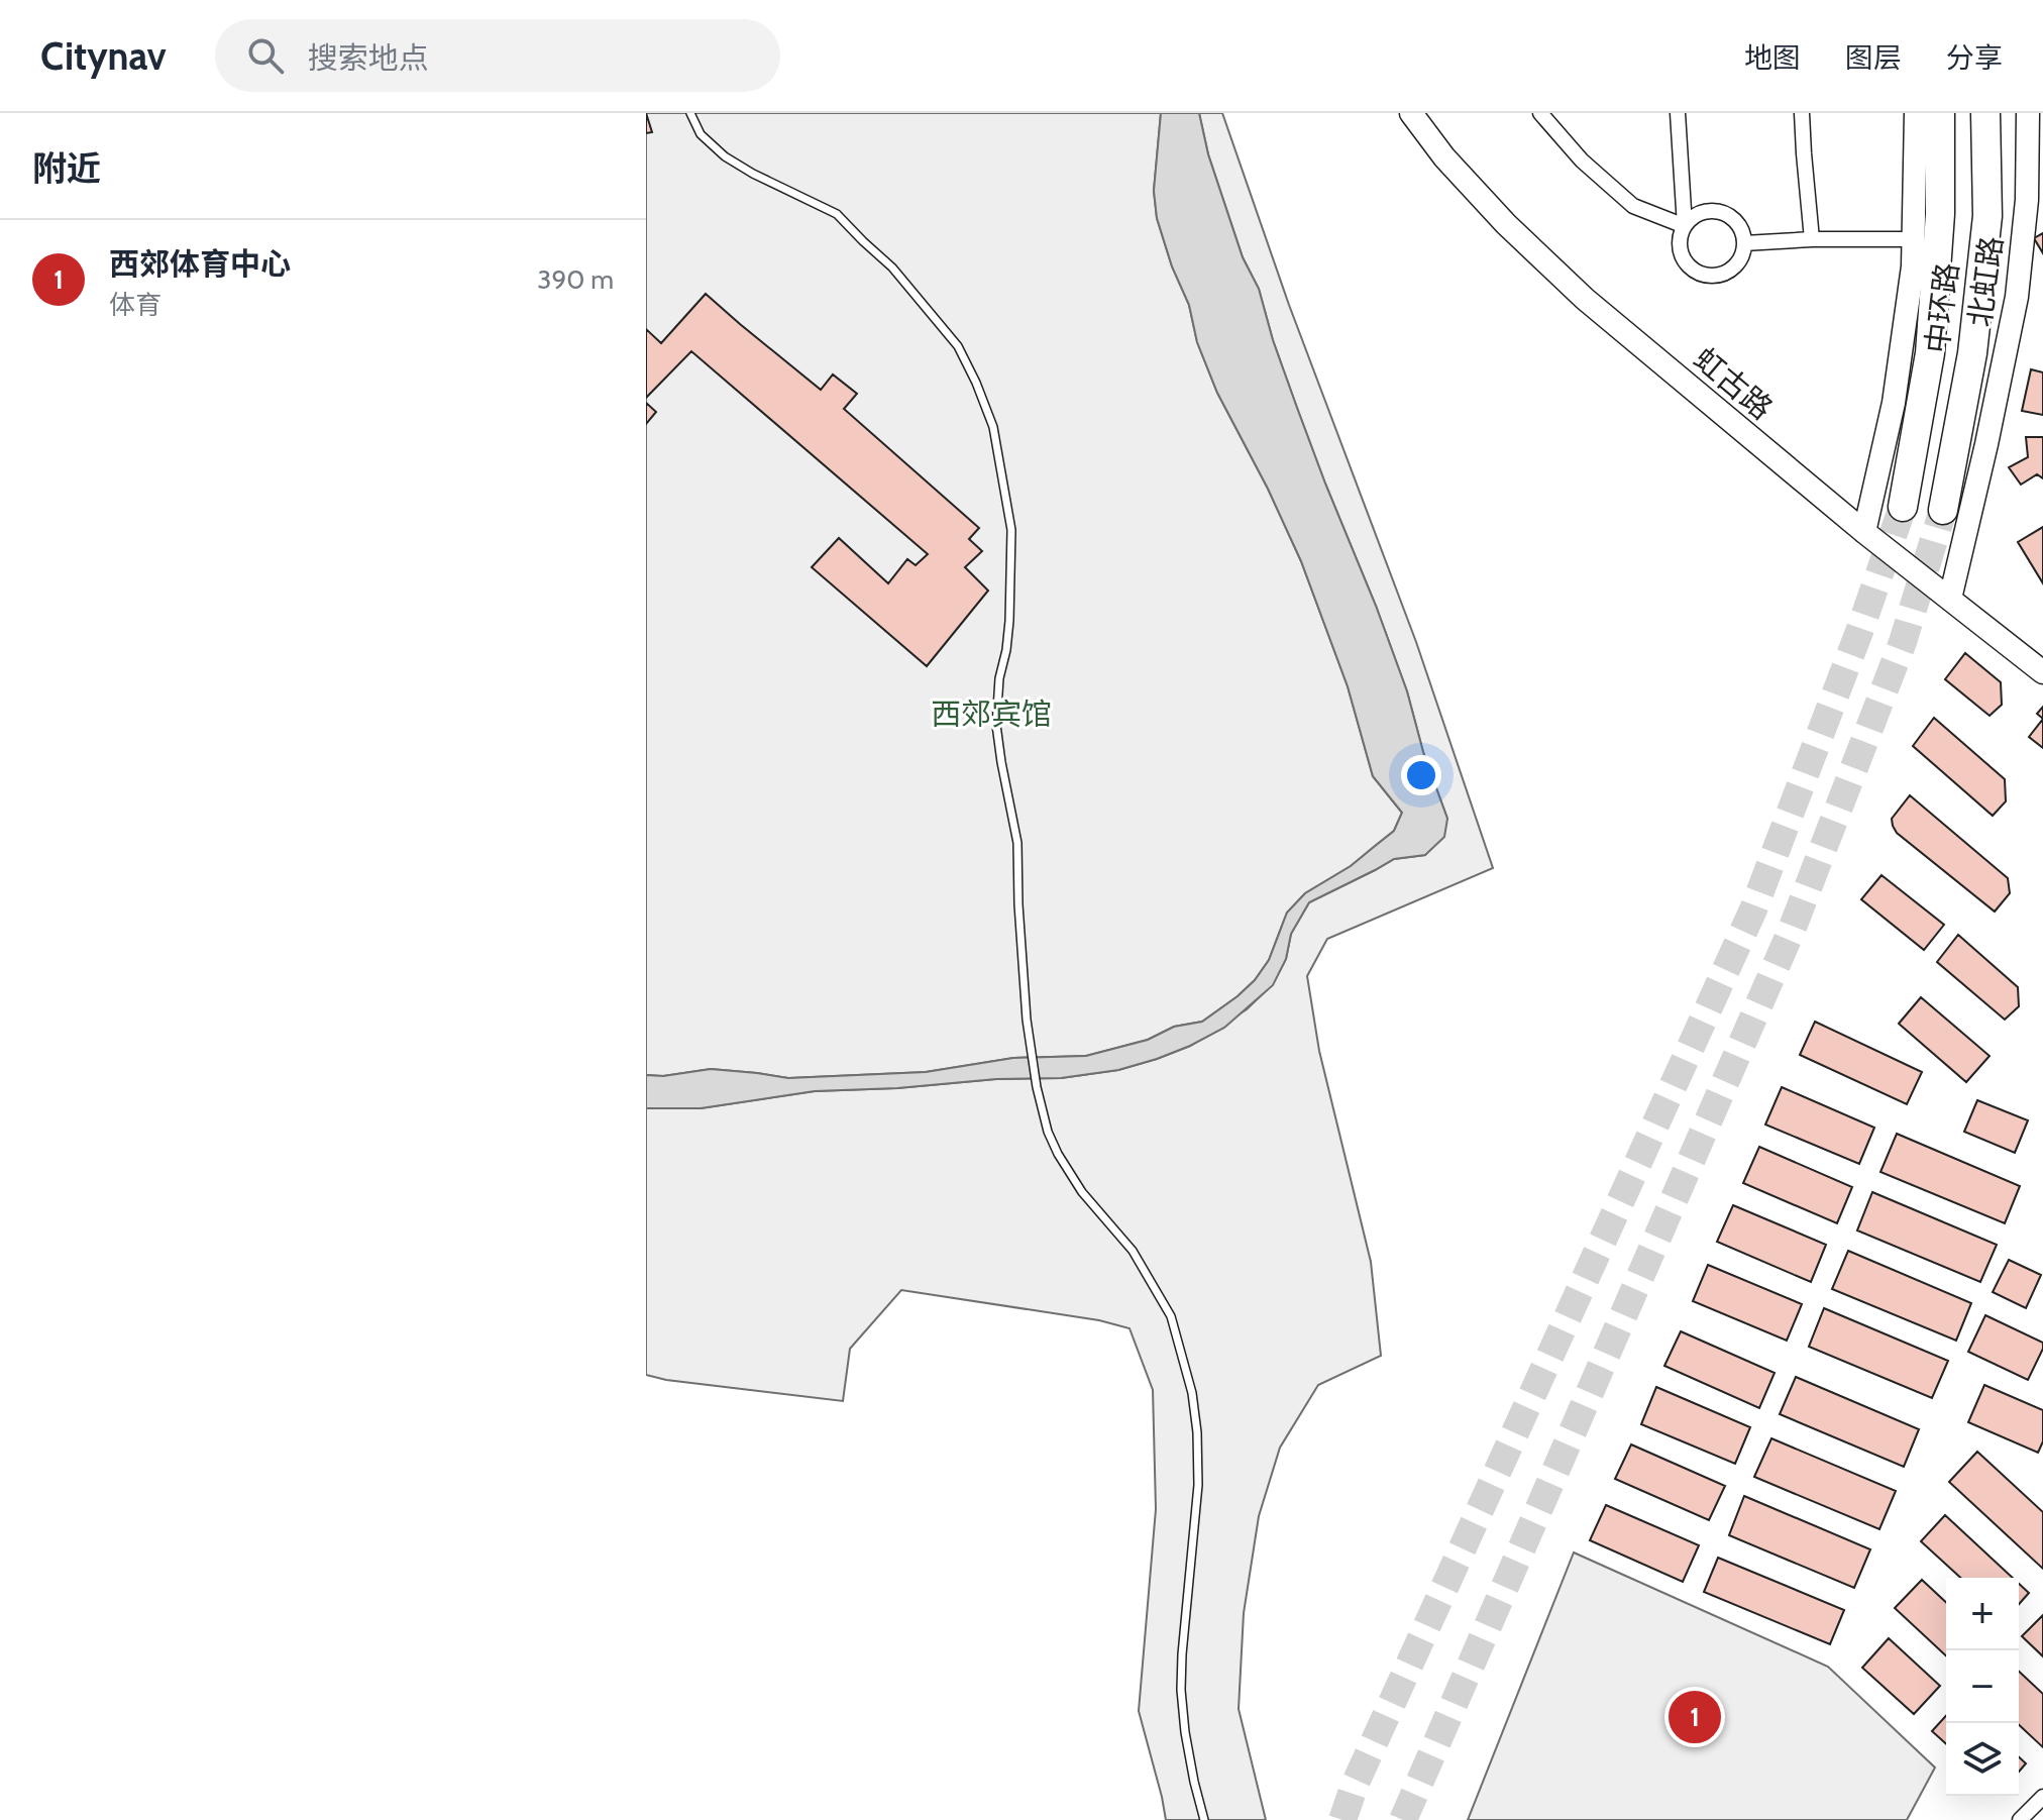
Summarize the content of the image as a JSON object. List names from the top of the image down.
{
  "streets": {
    "highway": ["中环路"],
    "street": ["北虹路", "虹古路"]
  },
  "crossings": [
    ["北虹路", "虹古路"]
  ],
  "parks": ["西郊宾馆"],
  "page": {
    "header": "Citynav",
    "search": "搜索地点",
    "nav": ["地图", "图层", "分享"],
    "heading": "附近",
    "list": [
      {
        "mark": "1",
        "name": "西郊体育中心",
        "note": "体育",
        "value": "390 m"
      }
    ],
    "map_buttons": ["+", "−"],
    "pins": "1"
  }
}
